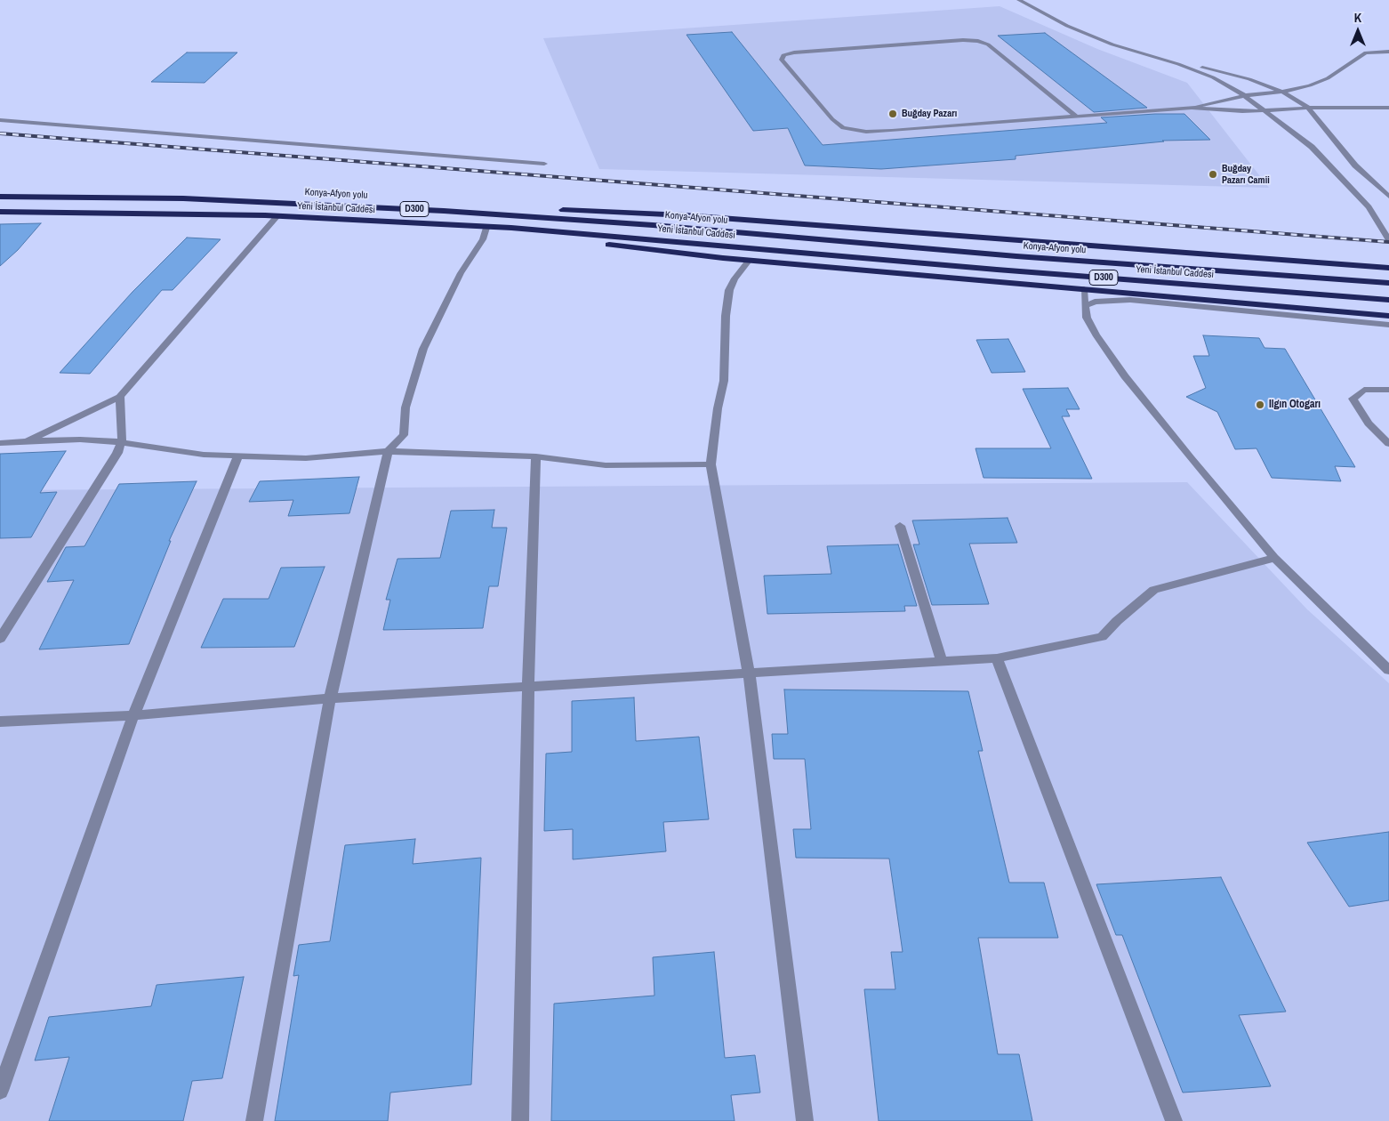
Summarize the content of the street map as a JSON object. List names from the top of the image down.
{
  "streets": {
    "highway": ["Konya-Afyon yolu", "Yeni İstanbul Caddesi", "D300"]
  },
  "places": ["Buğday Pazarı", "Buğday Pazarı Camii", "Ilgın Otogarı"],
  "north": "top"
}
